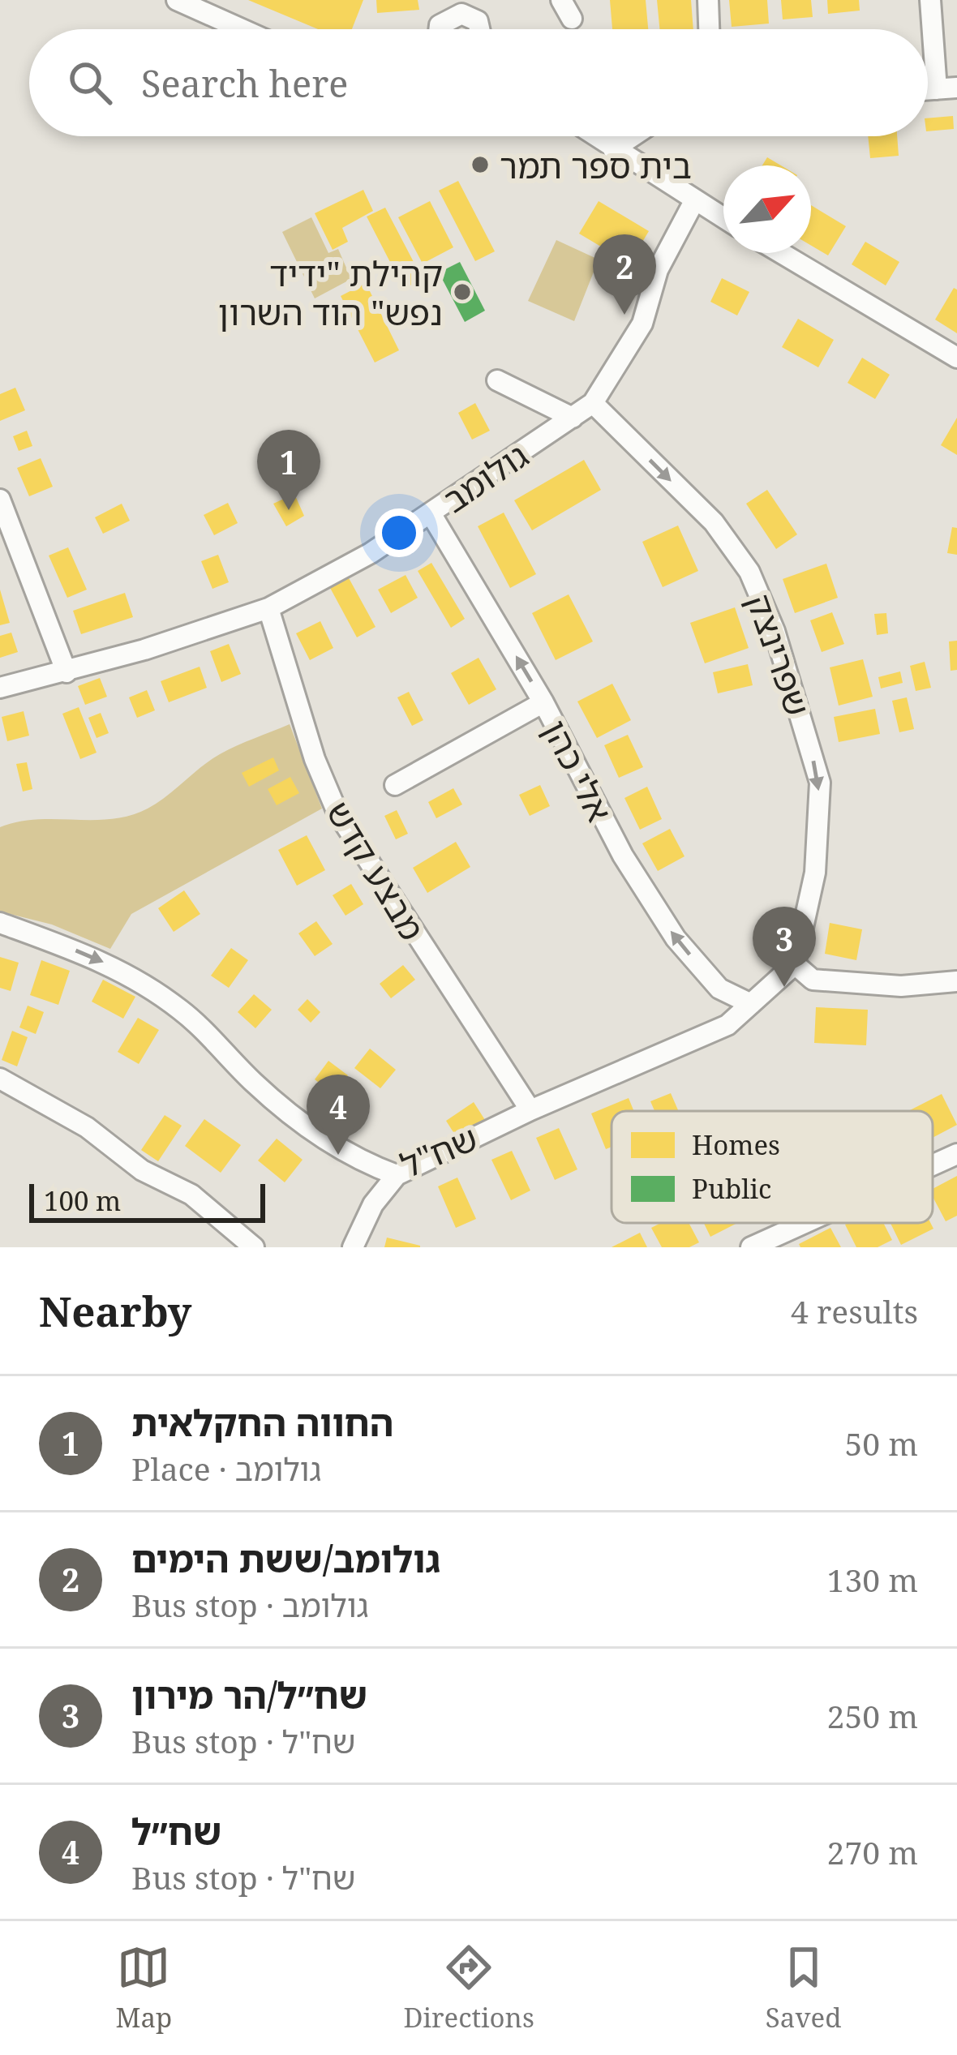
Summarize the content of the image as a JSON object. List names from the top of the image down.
{
  "streets": {
    "street": [
      "גולומב",
      "שפרינצק",
      "אלי כהן",
      "מבצע קדש",
      "שח\"ל"
    ]
  },
  "crossings": [
    ["גולומב", "שפרינצק"],
    ["גולומב", "אלי כהן"],
    ["גולומב", "מבצע קדש"],
    ["שפרינצק", "שח\"ל"],
    ["אלי כהן", "שח\"ל"],
    ["מבצע קדש", "שח\"ל"]
  ],
  "one_way": ["שפרינצק", "אלי כהן"],
  "places": ["בית ספר תמר", "קהילת \"ידיד נפש\" הוד השרון"],
  "legend": ["Homes", "Public"],
  "scale_bar": "100 m",
  "north": "top right",
  "page": {
    "search": "Search here",
    "pins": [
      "2",
      "1",
      "3",
      "4"
    ],
    "scale": "100 m",
    "heading": ["Nearby", "4 results"],
    "list": [
      {
        "mark": "1",
        "name": "החווה החקלאית",
        "note": "Place · גולומב",
        "value": "50 m"
      },
      {
        "mark": "2",
        "name": "גולומב/ששת הימים",
        "note": "Bus stop · גולומב",
        "value": "130 m"
      },
      {
        "mark": "3",
        "name": "שח״ל/הר מירון",
        "note": "Bus stop · שח\"ל",
        "value": "250 m"
      },
      {
        "mark": "4",
        "name": "שח״ל",
        "note": "Bus stop · שח\"ל",
        "value": "270 m"
      }
    ],
    "nav": ["Map", "Directions", "Saved"]
  }
}
